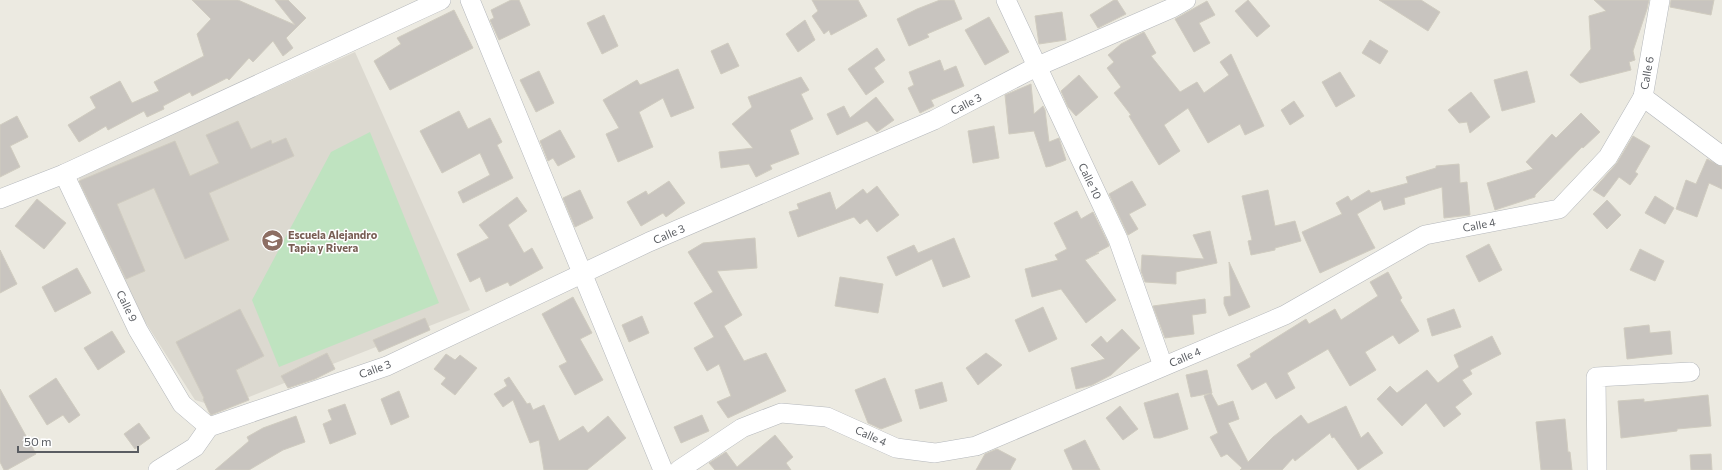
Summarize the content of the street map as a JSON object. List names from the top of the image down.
{
  "streets": {
    "street": [
      "Calle 6",
      "Calle 3",
      "Calle 10",
      "Calle 4",
      "Calle 9"
    ]
  },
  "crossings": [
    ["Calle 6", "Calle 4"],
    ["Calle 3", "Calle 10"],
    ["Calle 3", "Calle 9"],
    ["Calle 10", "Calle 4"]
  ],
  "places": {
    "school or university": ["Escuela Alejandro Tapia y Rivera"]
  },
  "scale_bar": "50 m"
}
